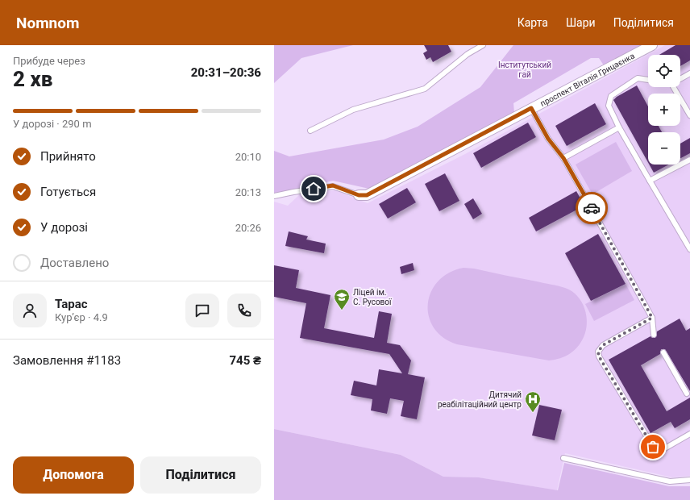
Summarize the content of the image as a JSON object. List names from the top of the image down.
{
  "streets": {
    "street": ["проспект Віталія Грицаєнка"]
  },
  "parks": ["Інститутський гай"],
  "places": {
    "school or university": ["Ліцей ім. С. Русової"],
    "hospital": ["Дитячий реабілітаційний центр"]
  },
  "page": {
    "header": "Nomnom",
    "nav": ["Карта", "Шари", "Поділитися"],
    "heading": ["2 хв", "Прибуде через", "20:31–20:36"],
    "panel": [
      "Тарас",
      "Кур’єр · 4.9",
      "Замовлення #1183",
      "745 ₴"
    ],
    "map_buttons": ["+", "−"],
    "bar": "У дорозі · 290 m",
    "list": [
      ["Прийнято", "20:10"],
      ["Готується", "20:13"],
      ["У дорозі", "20:26"],
      "Доставлено"
    ],
    "buttons": ["Допомога", "Поділитися"]
  }
}
